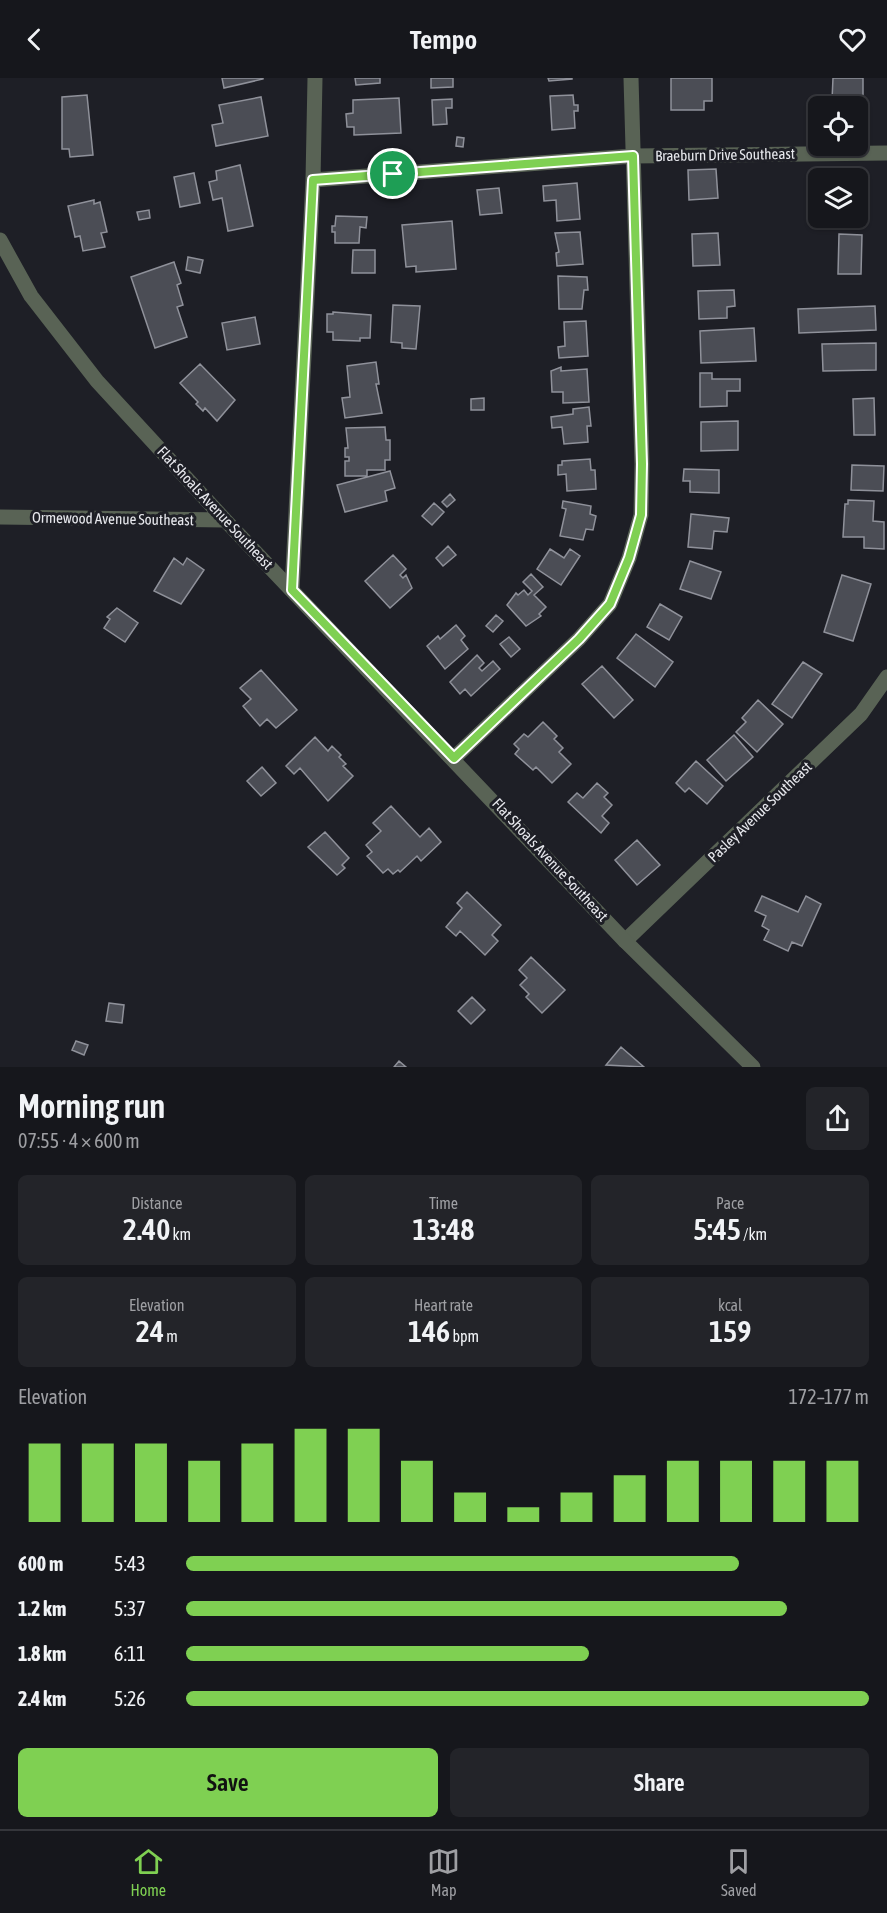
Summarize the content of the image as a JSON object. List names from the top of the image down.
{
  "streets": {
    "street": [
      "Braeburn Drive Southeast",
      "Flat Shoals Avenue Southeast",
      "Ormewood Avenue Southeast",
      "Pasley Avenue Southeast"
    ]
  },
  "crossings": [
    ["Flat Shoals Avenue Southeast", "Ormewood Avenue Southeast"],
    ["Flat Shoals Avenue Southeast", "Pasley Avenue Southeast"]
  ],
  "page": {
    "header": "Tempo",
    "heading": ["Morning run", "07:55 · 4 × 600 m"],
    "stats": [
      ["Distance", "2.40 km"],
      ["Time", "13:48"],
      ["Pace", "5:45 /km"],
      ["Elevation", "24 m"],
      ["Heart rate", "146 bpm"],
      ["kcal", "159"]
    ],
    "chart": ["Elevation", "172–177 m"],
    "list": [
      {
        "name": "600 m",
        "note": "5:43"
      },
      {
        "name": "1.2 km",
        "note": "5:37"
      },
      {
        "name": "1.8 km",
        "note": "6:11"
      },
      {
        "name": "2.4 km",
        "note": "5:26"
      }
    ],
    "buttons": ["Save", "Share"],
    "tabs": ["Home", "Map", "Saved"]
  }
}
